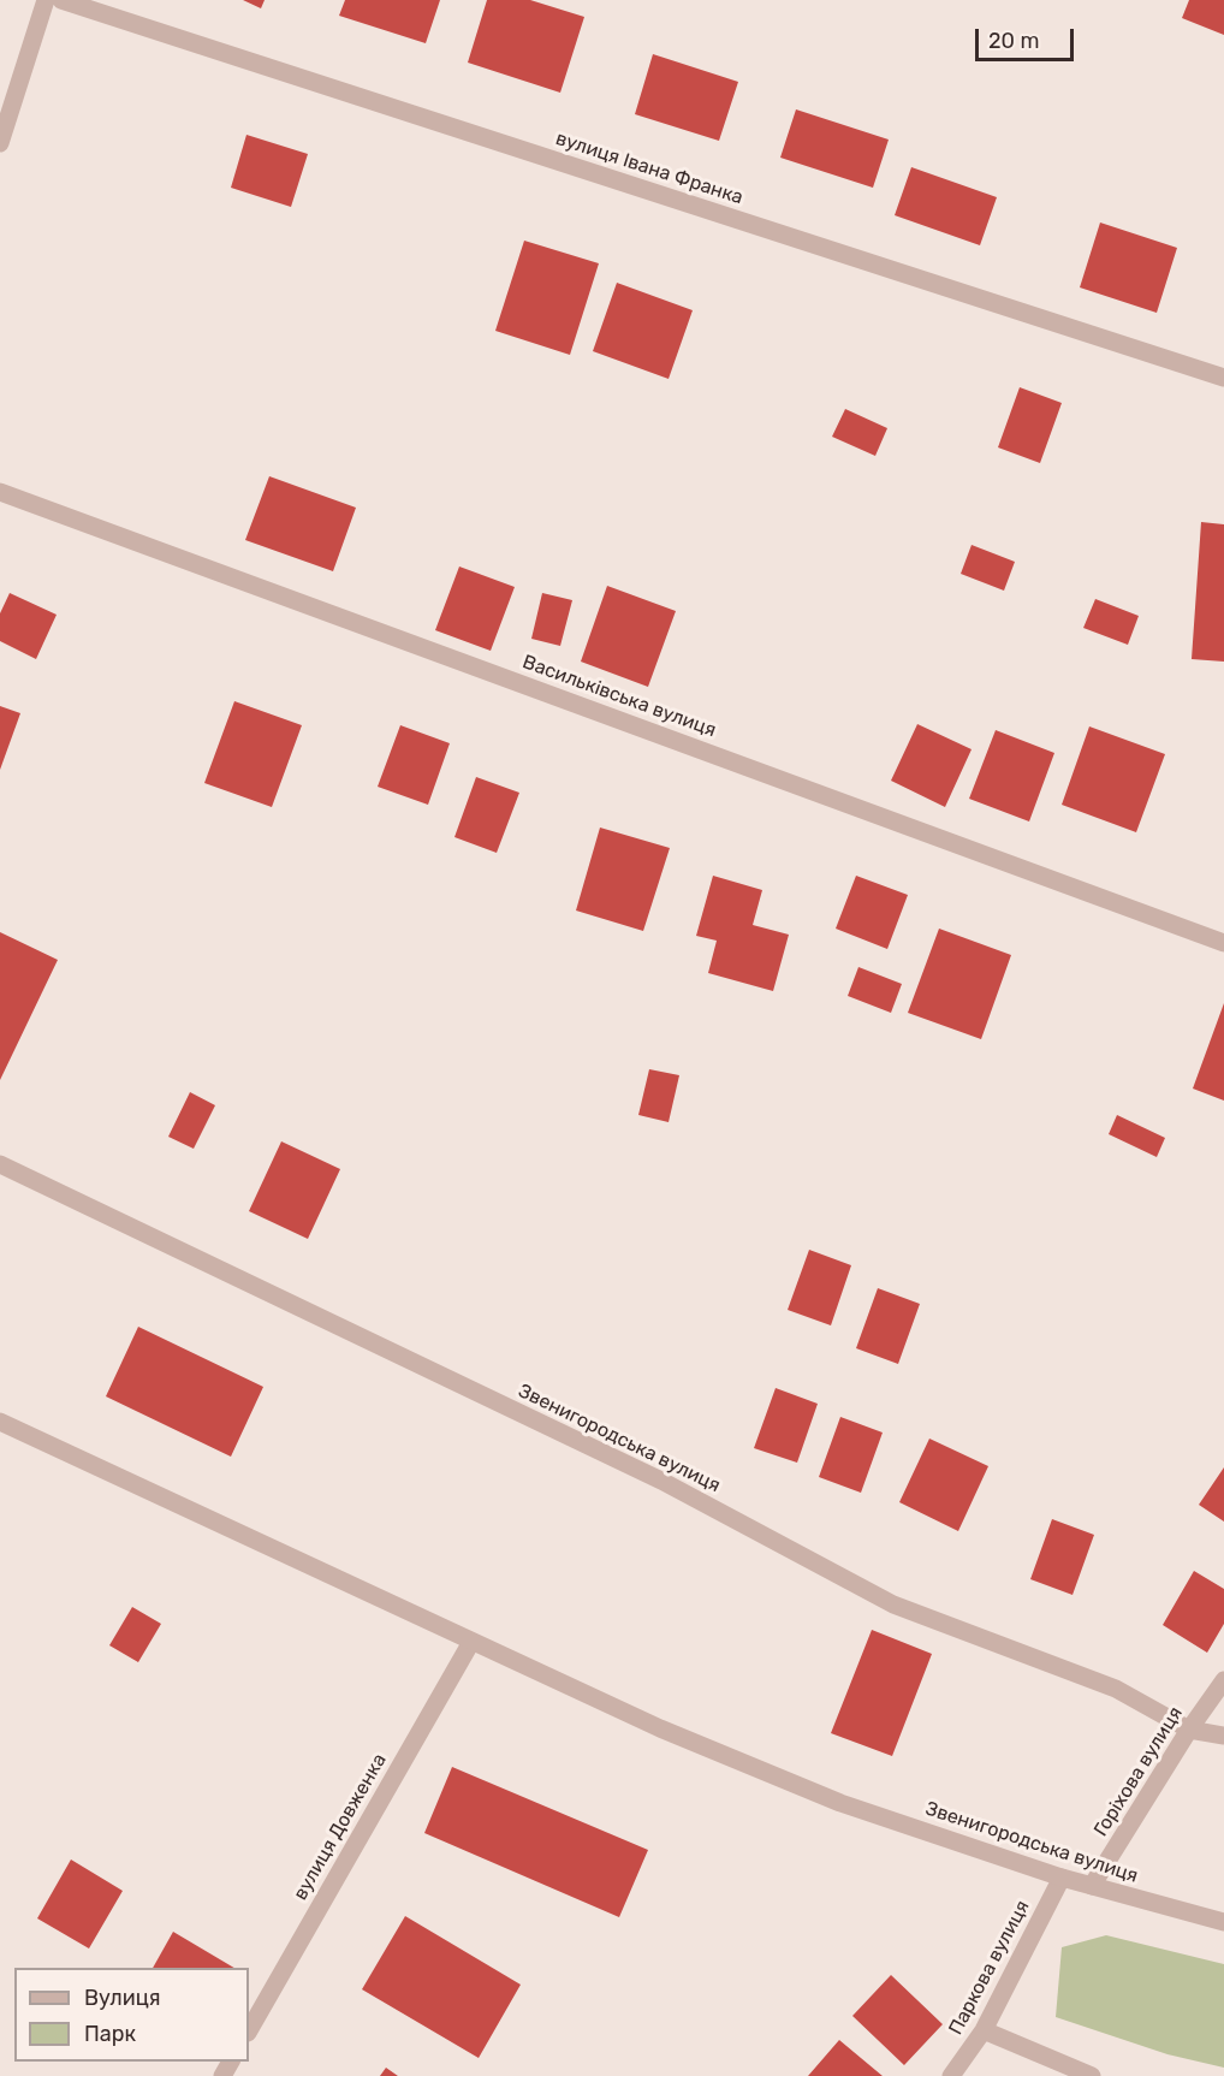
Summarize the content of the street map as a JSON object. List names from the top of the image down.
{
  "streets": {
    "street": [
      "вулиця Івана Франка",
      "Васильківська вулиця",
      "Звенигородська вулиця",
      "Горіхова вулиця",
      "вулиця Довженка",
      "Паркова вулиця"
    ]
  },
  "crossings": [
    ["Звенигородська вулиця", "Горіхова вулиця"],
    ["Звенигородська вулиця", "вулиця Довженка"],
    ["Звенигородська вулиця", "Паркова вулиця"]
  ],
  "legend": ["Вулиця", "Парк"],
  "scale_bar": "20 m"
}
